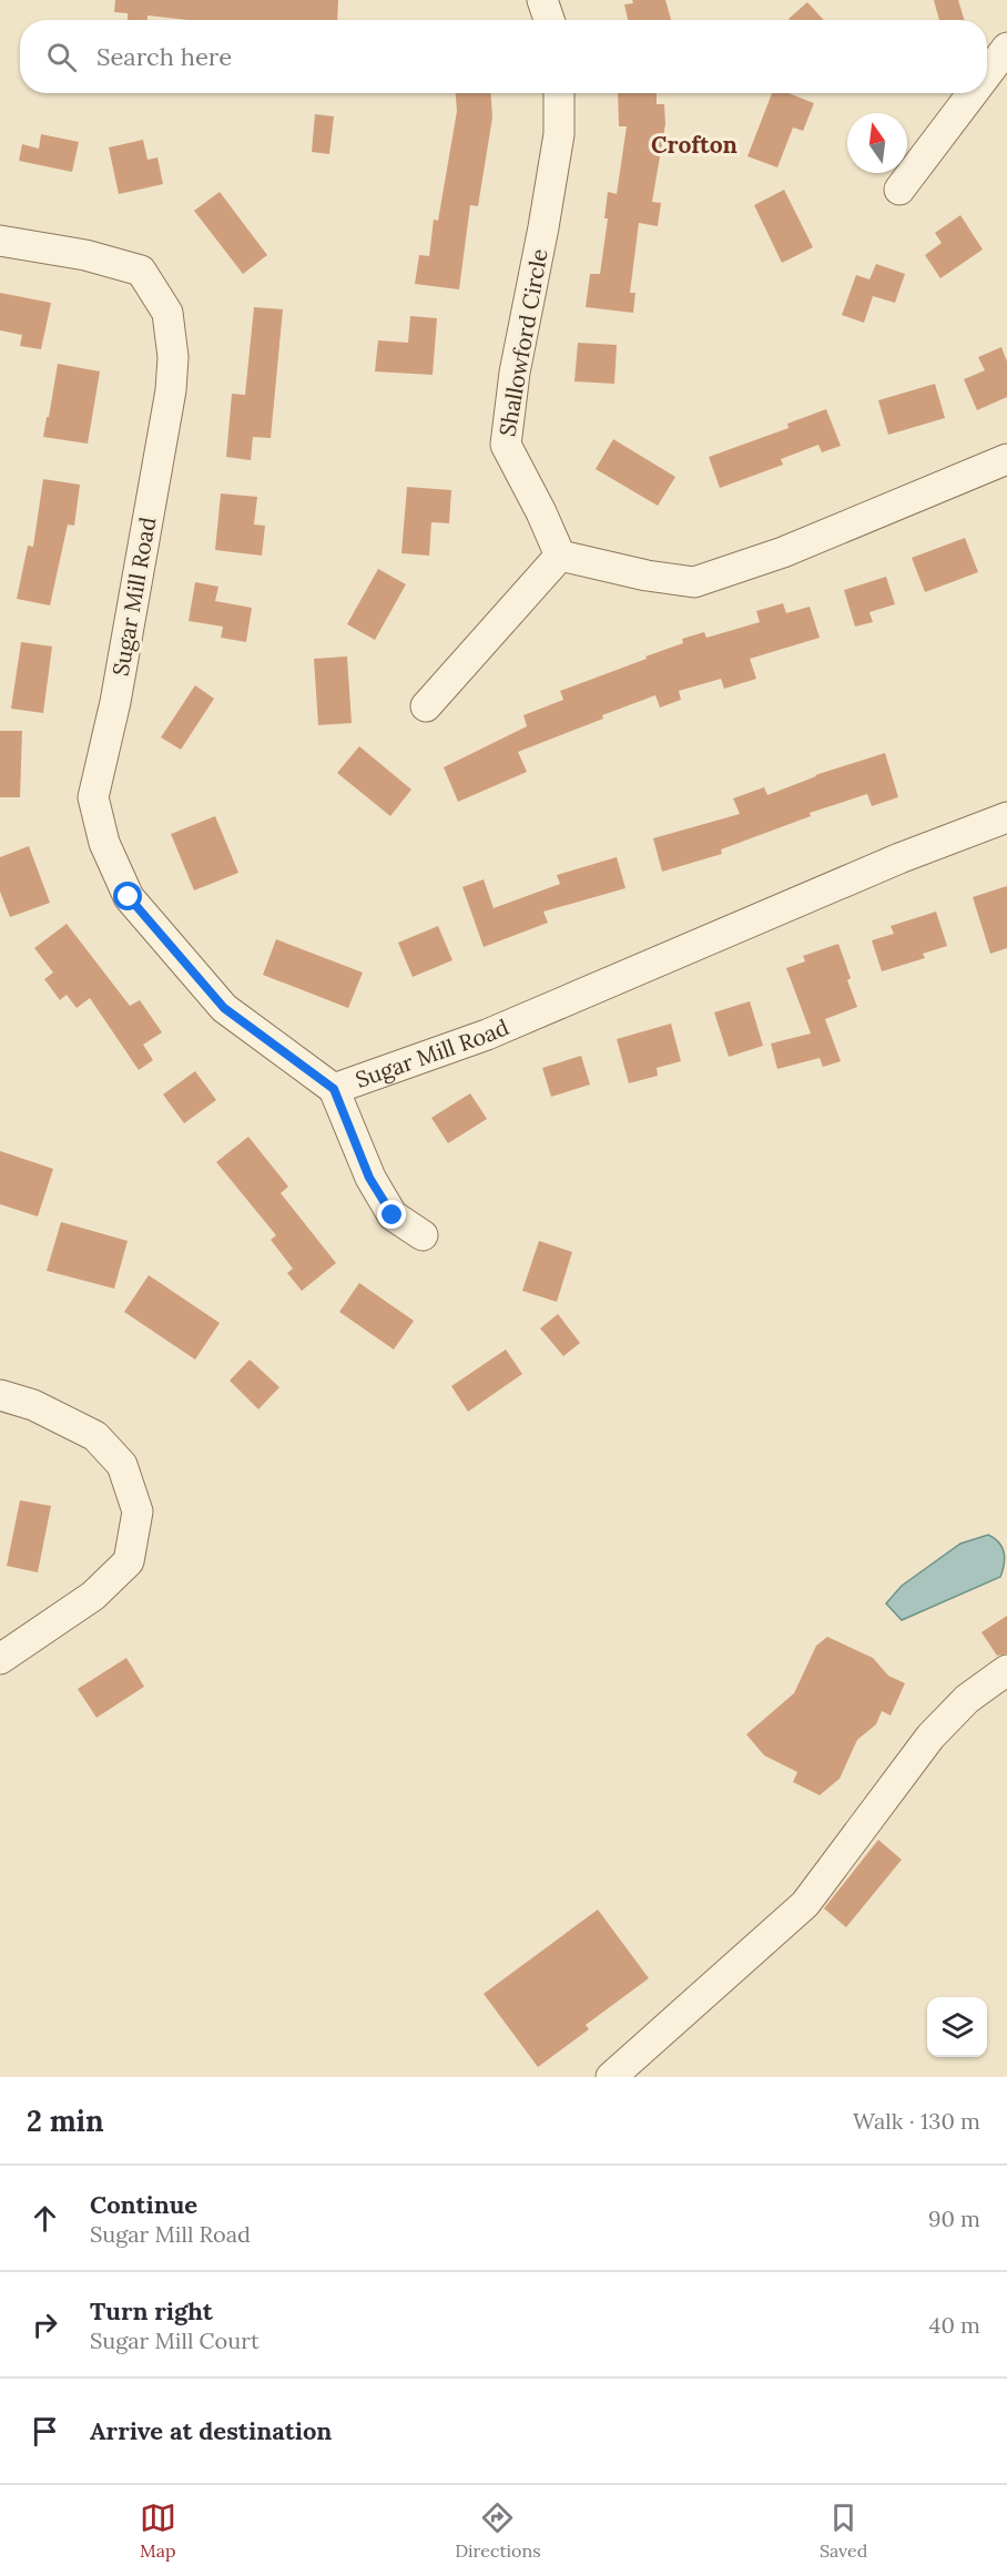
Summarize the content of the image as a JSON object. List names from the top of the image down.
{
  "streets": {
    "street": ["Shallowford Circle", "Sugar Mill Road"]
  },
  "districts": ["Crofton"],
  "north": "top",
  "page": {
    "search": "Search here",
    "heading": ["2 min", "Walk · 130 m"],
    "list": [
      ["Continue", "Sugar Mill Road", "90 m"],
      ["Turn right", "Sugar Mill Court", "40 m"],
      "Arrive at destination"
    ],
    "nav": ["Map", "Directions", "Saved"]
  }
}
